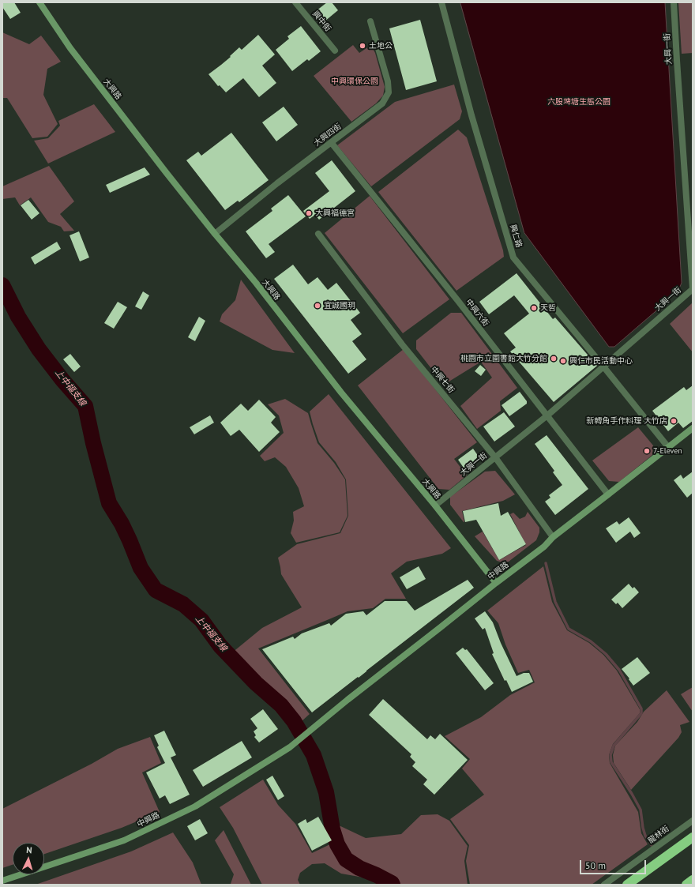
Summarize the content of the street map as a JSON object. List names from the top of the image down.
{
  "streets": {
    "street": [
      "興中街",
      "大興一街",
      "大興路",
      "大興四街",
      "興仁路",
      "中興六街",
      "中興七街",
      "中興路",
      "龍林街"
    ]
  },
  "crossings": [
    ["大興一街", "大興路"],
    ["大興一街", "興仁路"],
    ["大興一街", "中興六街"],
    ["大興一街", "中興七街"],
    ["大興路", "大興四街"],
    ["大興路", "中興路"],
    ["大興四街", "中興六街"],
    ["興仁路", "中興路"],
    ["中興六街", "中興路"],
    ["中興七街", "中興路"]
  ],
  "water": ["上中福支線"],
  "parks": ["中興環保公園", "六股埤塘生態公園"],
  "places": [
    "土地公",
    "大興福德宮",
    "宜誠國玥",
    "天哲",
    "桃園市立圖書館大竹分館",
    "興仁市民活動中心",
    "新轉角手作料理 大竹店",
    "7-Eleven"
  ],
  "scale_bar": "50 m",
  "north": "top"
}
